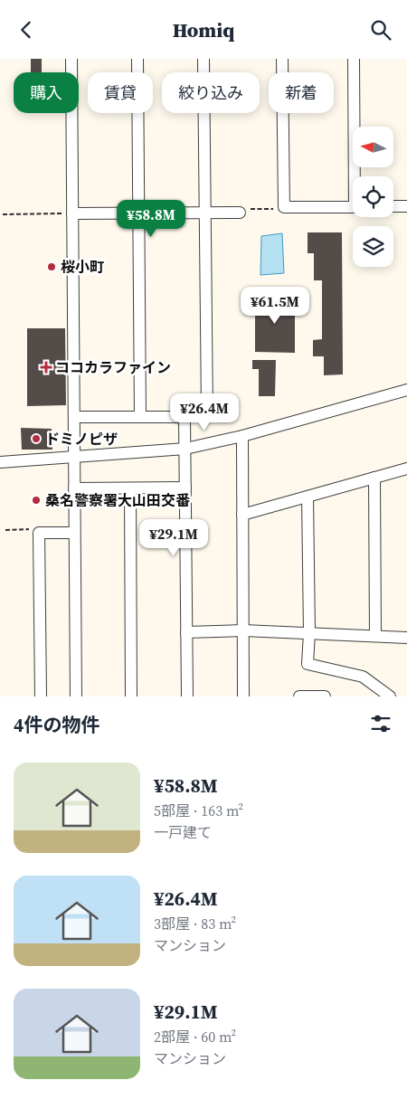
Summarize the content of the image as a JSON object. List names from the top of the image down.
{
  "places": {
    "other": ["桜小町", "ドミノピザ", "桑名警察署大山田交番"],
    "health": ["ココカラファイン"]
  },
  "north": "left",
  "page": {
    "header": "Homiq",
    "chip": [
      "購入",
      "賃貸",
      "絞り込み",
      "新着"
    ],
    "price": [
      "¥58.8M",
      "¥61.5M",
      "¥26.4M",
      "¥29.1M"
    ],
    "heading": "4件の物件",
    "list": [
      {
        "name": "¥58.8M",
        "note": "5部屋 · 163 m² · 一戸建て"
      },
      {
        "name": "¥26.4M",
        "note": "3部屋 · 83 m² · マンション"
      },
      {
        "name": "¥29.1M",
        "note": "2部屋 · 60 m² · マンション"
      }
    ]
  }
}
